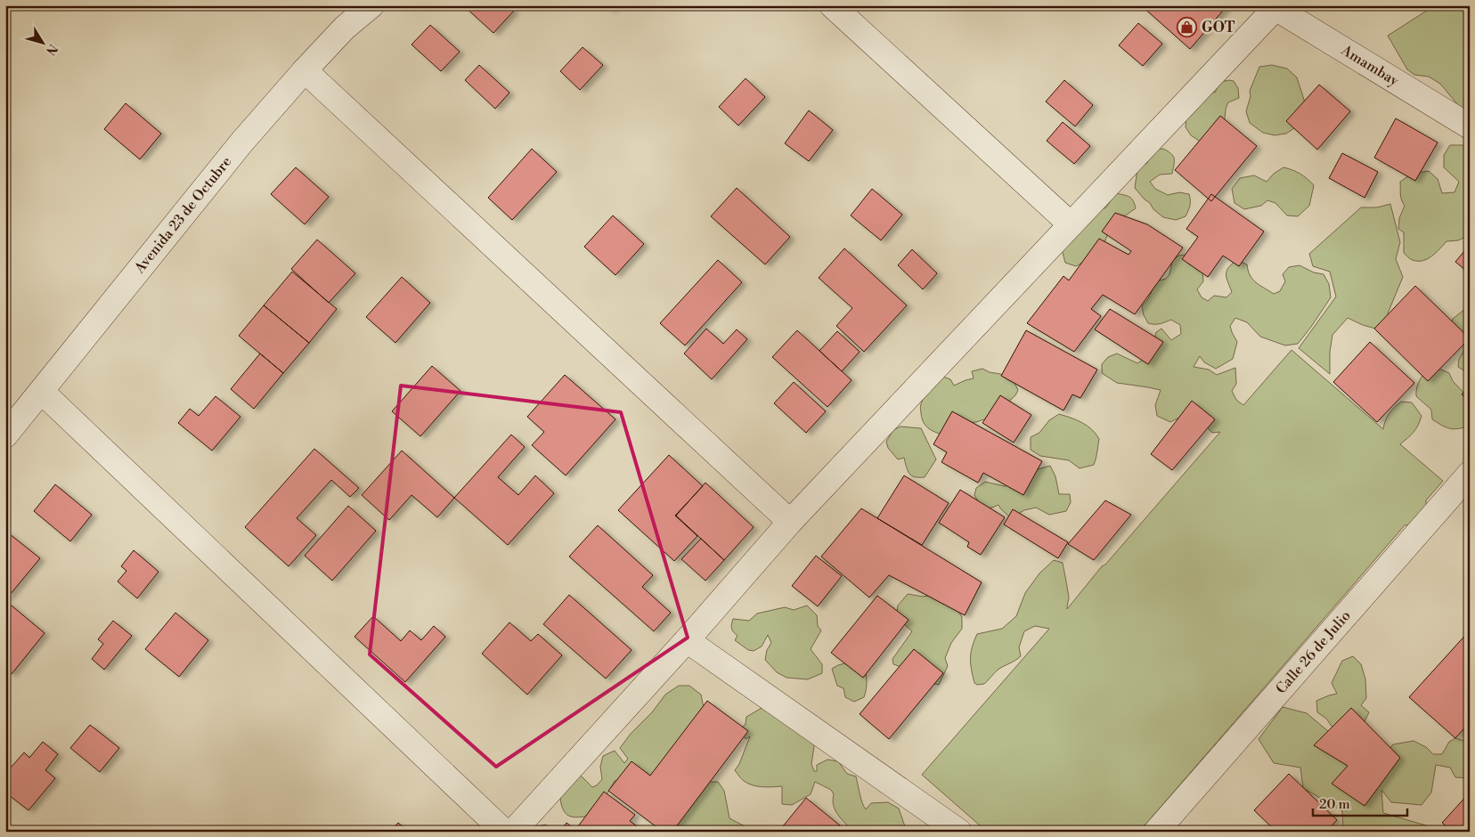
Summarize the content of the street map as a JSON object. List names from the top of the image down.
{
  "streets": {
    "street": ["Amambay", "Avenida 23 de Octubre", "Calle 26 de Julio"]
  },
  "places": {
    "shop": ["GOT"]
  },
  "scale_bar": "20 m",
  "north": "bottom right"
}
